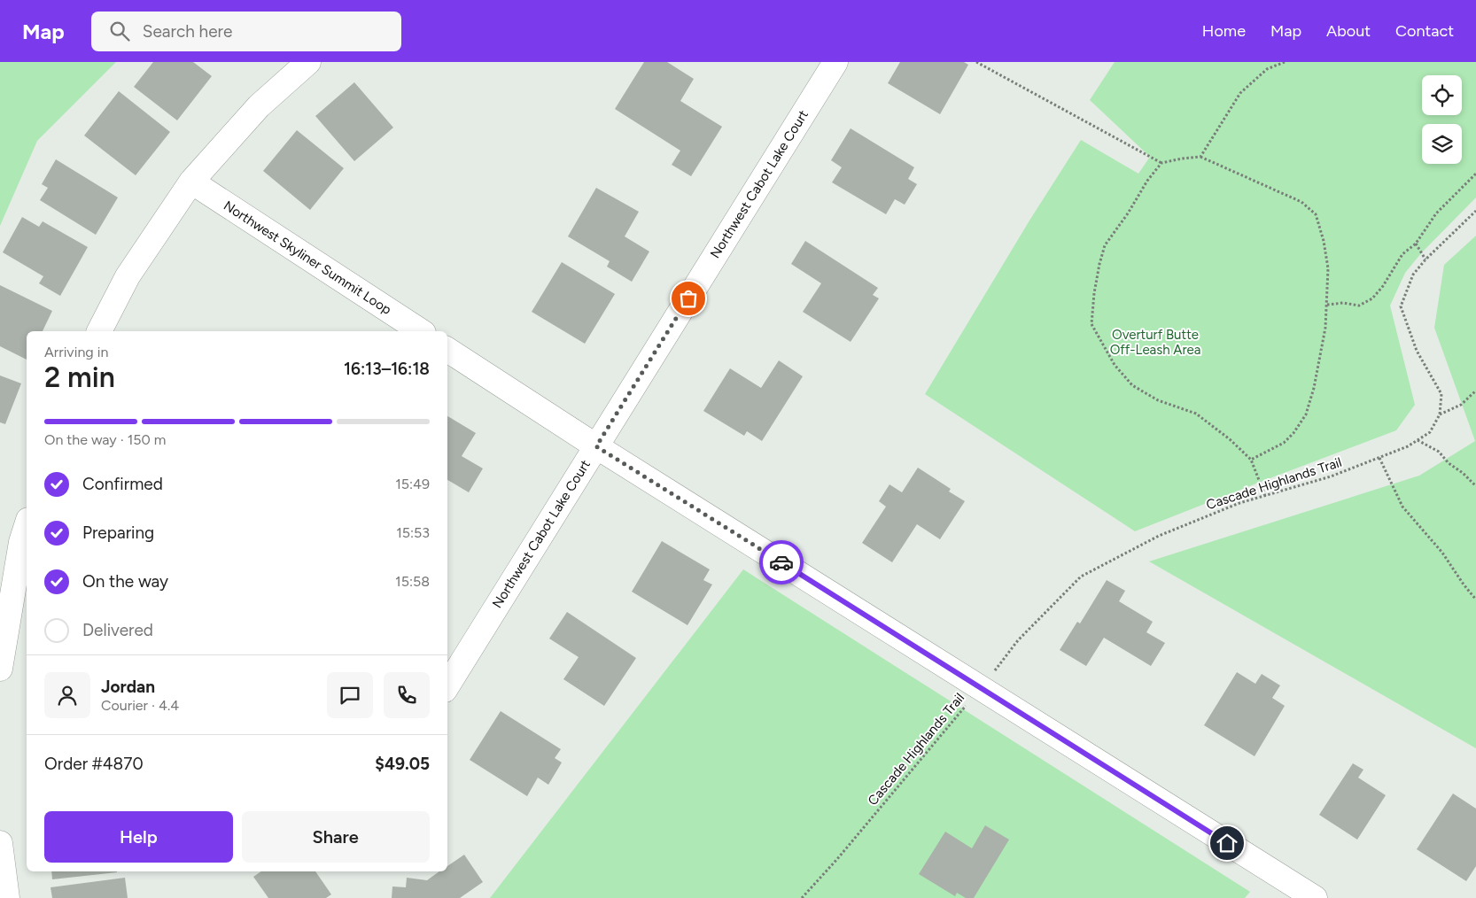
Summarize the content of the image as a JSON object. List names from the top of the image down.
{
  "streets": {
    "street": ["Northwest Cabot Lake Court", "Northwest Skyliner Summit Loop"],
    "path": ["Cascade Highlands Trail"]
  },
  "parks": ["Overturf Butte Off-Leash Area"],
  "page": {
    "header": "Map",
    "search": "Search here",
    "nav": [
      "Home",
      "Map",
      "About",
      "Contact"
    ],
    "heading": ["2 min", "Arriving in", "16:13–16:18"],
    "panel": [
      "Jordan",
      "Courier · 4.4",
      "Order #4870",
      "$49.05"
    ],
    "bar": "On the way · 150 m",
    "list": [
      ["Confirmed", "15:49"],
      ["Preparing", "15:53"],
      ["On the way", "15:58"],
      "Delivered"
    ],
    "buttons": ["Help", "Share"]
  }
}
